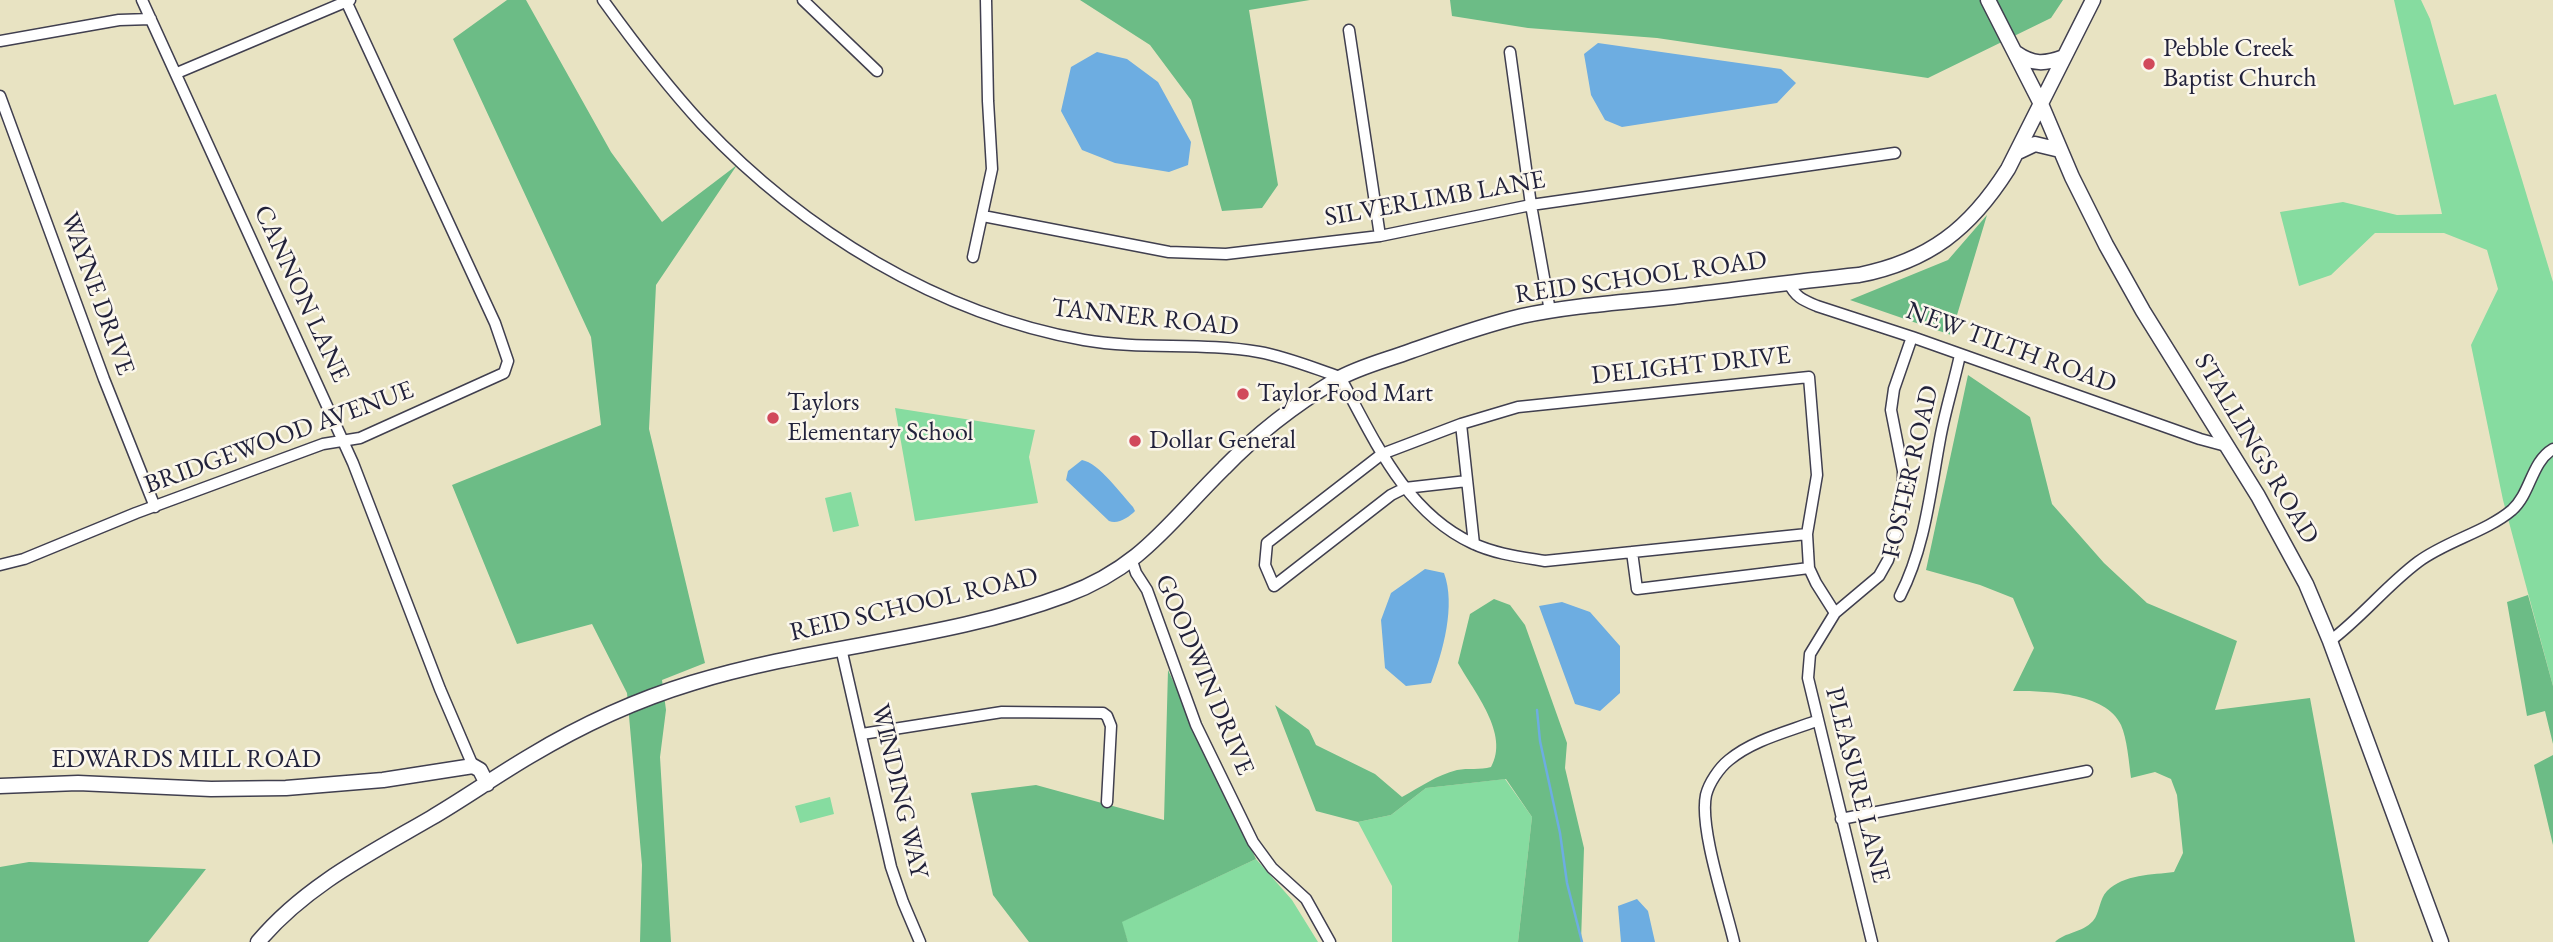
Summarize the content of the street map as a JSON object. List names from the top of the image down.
{
  "streets": {
    "street": [
      "SILVERLIMB LANE",
      "REID SCHOOL ROAD",
      "WAYNE DRIVE",
      "CANNON LANE",
      "TANNER ROAD",
      "NEW TILTH ROAD",
      "DELIGHT DRIVE",
      "BRIDGEWOOD AVENUE",
      "STALLINGS ROAD",
      "FOSTER ROAD",
      "GOODWIN DRIVE",
      "EDWARDS MILL ROAD",
      "PLEASURE LANE",
      "WINDING WAY"
    ]
  },
  "crossings": [
    ["REID SCHOOL ROAD", "TANNER ROAD"],
    ["REID SCHOOL ROAD", "NEW TILTH ROAD"],
    ["REID SCHOOL ROAD", "STALLINGS ROAD"],
    ["REID SCHOOL ROAD", "GOODWIN DRIVE"],
    ["REID SCHOOL ROAD", "WINDING WAY"],
    ["WAYNE DRIVE", "BRIDGEWOOD AVENUE"],
    ["CANNON LANE", "BRIDGEWOOD AVENUE"],
    ["CANNON LANE", "EDWARDS MILL ROAD"],
    ["NEW TILTH ROAD", "STALLINGS ROAD"],
    ["NEW TILTH ROAD", "FOSTER ROAD"],
    ["NEW TILTH ROAD", "PLEASURE LANE"],
    ["DELIGHT DRIVE", "PLEASURE LANE"]
  ],
  "places": [
    "Pebble Creek Baptist Church",
    "Taylor Food Mart",
    "Taylors Elementary School",
    "Dollar General"
  ]
}
